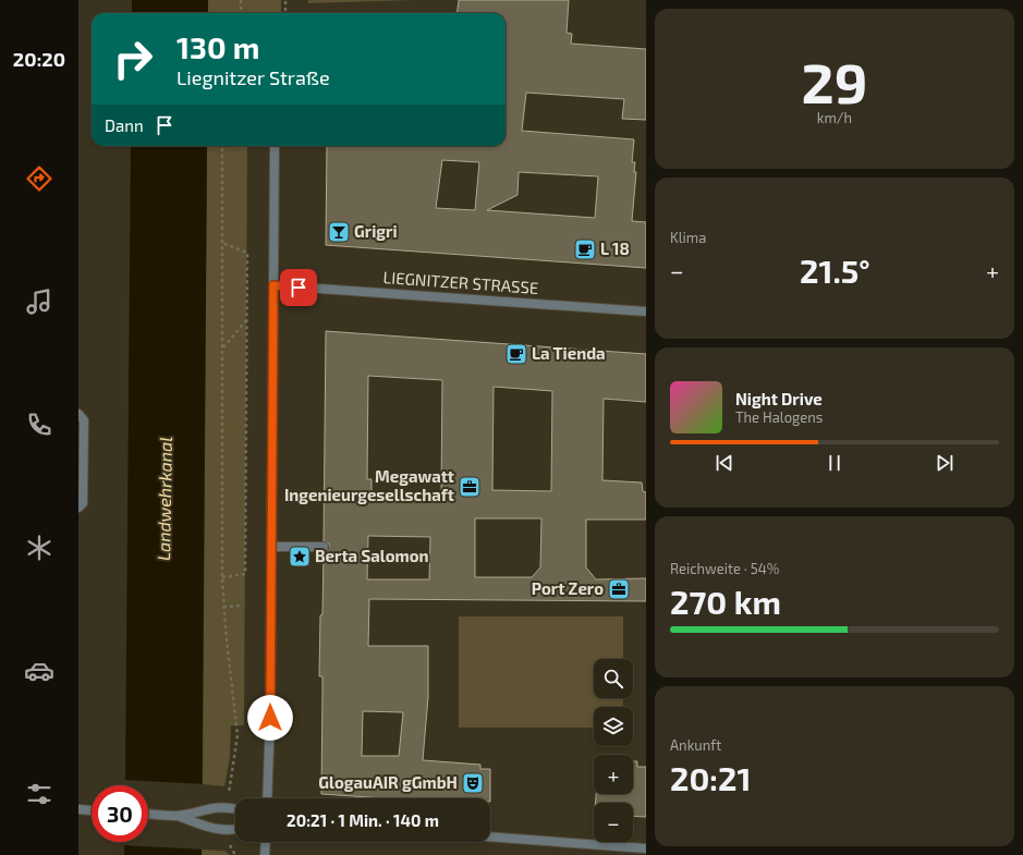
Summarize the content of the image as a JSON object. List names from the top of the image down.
{
  "streets": {
    "street": ["LIEGNITZER STRASSE"]
  },
  "water": ["Landwehrkanal"],
  "places": {
    "bar": ["Grigri"],
    "cafe": ["L 18", "La Tienda"],
    "office": ["Megawatt Ingenieurgesellschaft", "Port Zero"],
    "place": ["Berta Salomon"],
    "theatre": ["GlogauAIR gGmbH"]
  },
  "page": {
    "tabs": "20:20",
    "tile": [
      ["29", "km/h"],
      "Klima",
      ["Reichweite · 54%", "270 km"],
      ["Ankunft", "20:21"]
    ],
    "turn": ["130 m", "Liegnitzer Straße"],
    "then": "Dann",
    "heat": ["−", "21.5°", "+"],
    "song": ["Night Drive", "The Halogens"],
    "map_buttons": ["+", "−"],
    "limit": "30",
    "trip": "20:21 · 1 Min. · 140 m"
  }
}
